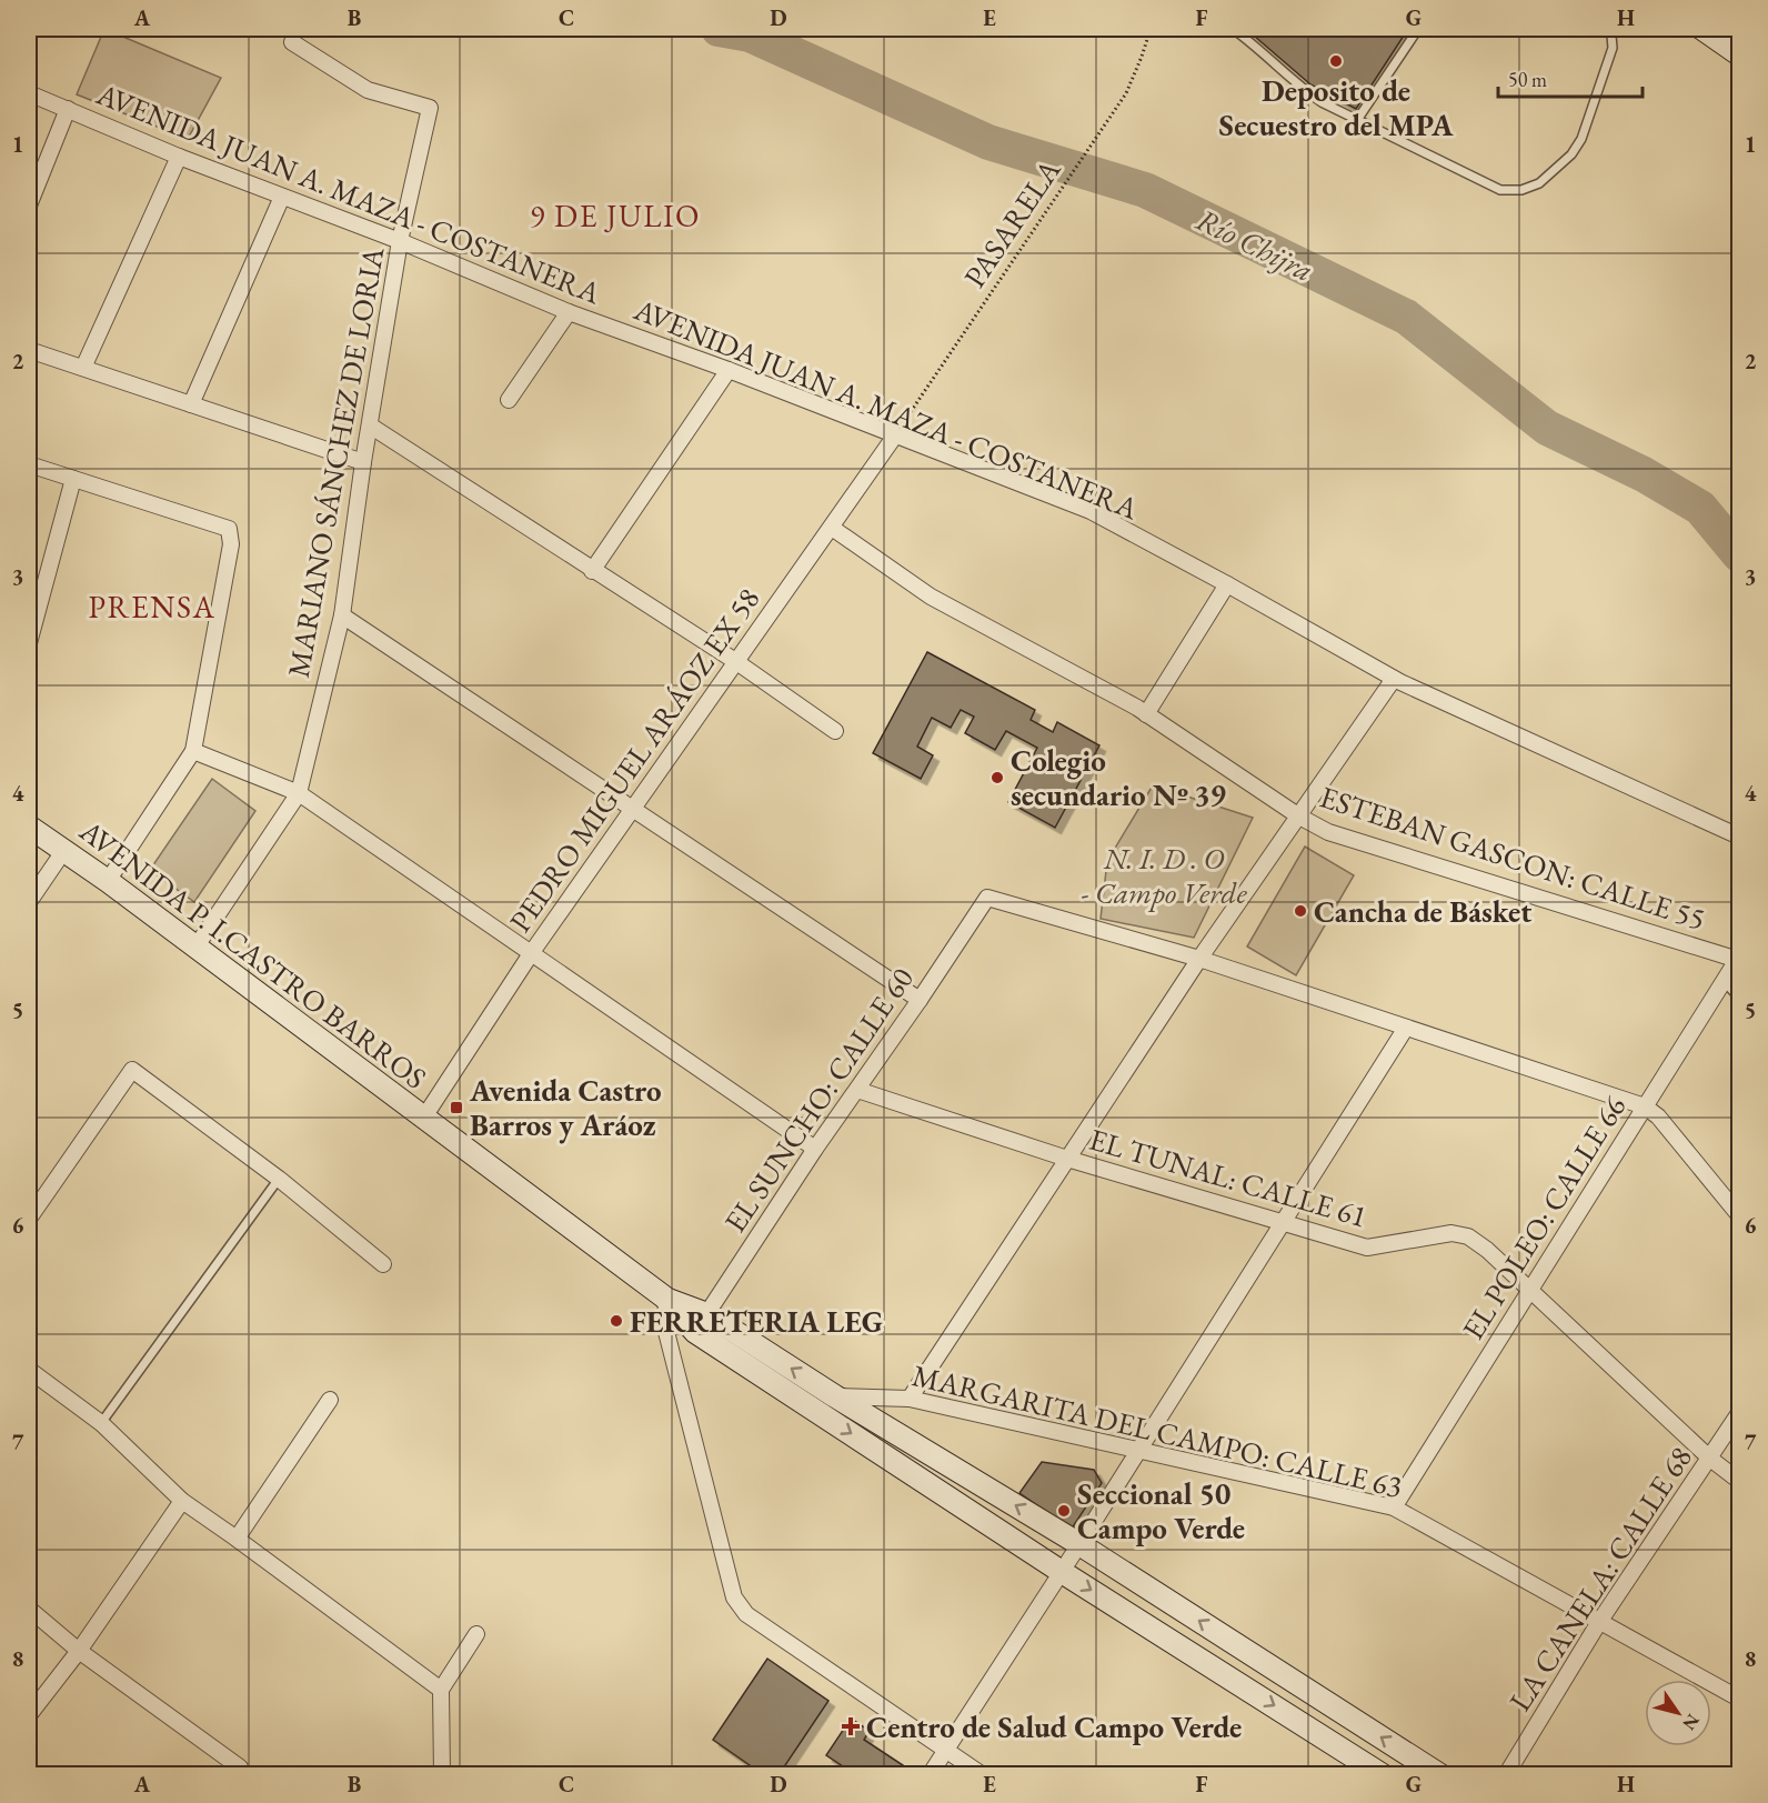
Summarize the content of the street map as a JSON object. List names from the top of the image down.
{
  "streets": {
    "street": [
      "AVENIDA JUAN A. MAZA - COSTANERA",
      "MARIANO SÁNCHEZ DE LORIA",
      "PEDRO MIGUEL ARÁOZ EX 58",
      "ESTEBAN GASCON: CALLE 55",
      "AVENIDA P. I.CASTRO BARROS",
      "EL SUNCHO: CALLE 60",
      "EL TUNAL: CALLE 61",
      "EL POLEO: CALLE 66",
      "MARGARITA DEL CAMPO: CALLE 63",
      "LA CANELA: CALLE 68"
    ],
    "path": ["PASARELA"]
  },
  "crossings": [
    ["AVENIDA JUAN A. MAZA - COSTANERA", "PASARELA"],
    ["AVENIDA JUAN A. MAZA - COSTANERA", "MARIANO SÁNCHEZ DE LORIA"],
    ["AVENIDA JUAN A. MAZA - COSTANERA", "PEDRO MIGUEL ARÁOZ EX 58"],
    ["PASARELA", "PEDRO MIGUEL ARÁOZ EX 58"],
    ["MARIANO SÁNCHEZ DE LORIA", "AVENIDA P. I.CASTRO BARROS"],
    ["PEDRO MIGUEL ARÁOZ EX 58", "ESTEBAN GASCON: CALLE 55"],
    ["PEDRO MIGUEL ARÁOZ EX 58", "AVENIDA P. I.CASTRO BARROS"],
    ["ESTEBAN GASCON: CALLE 55", "EL POLEO: CALLE 66"],
    ["AVENIDA P. I.CASTRO BARROS", "EL SUNCHO: CALLE 60"],
    ["EL SUNCHO: CALLE 60", "EL TUNAL: CALLE 61"],
    ["EL TUNAL: CALLE 61", "EL POLEO: CALLE 66"],
    ["EL TUNAL: CALLE 61", "LA CANELA: CALLE 68"],
    ["EL POLEO: CALLE 66", "MARGARITA DEL CAMPO: CALLE 63"],
    ["MARGARITA DEL CAMPO: CALLE 63", "LA CANELA: CALLE 68"]
  ],
  "districts": ["9 DE JULIO", "PRENSA"],
  "water": ["Río Chijra"],
  "parks": ["N. I. D . O - Campo Verde"],
  "places": {
    "other": [
      "Deposito de Secuestro del MPA",
      "Colegio secundario Nº 39",
      "Cancha de Básket",
      "FERRETERIA LEG",
      "Seccional 50 Campo Verde"
    ],
    "transit": ["Avenida Castro Barros y Aráoz"],
    "health": ["Centro de Salud Campo Verde"]
  },
  "scale_bar": "50 m",
  "north": "bottom right",
  "grid": {
    "columns": [
      "A",
      "B",
      "C",
      "D",
      "E",
      "F",
      "G",
      "H"
    ],
    "rows": [
      "1",
      "2",
      "3",
      "4",
      "5",
      "6",
      "7",
      "8"
    ]
  }
}
